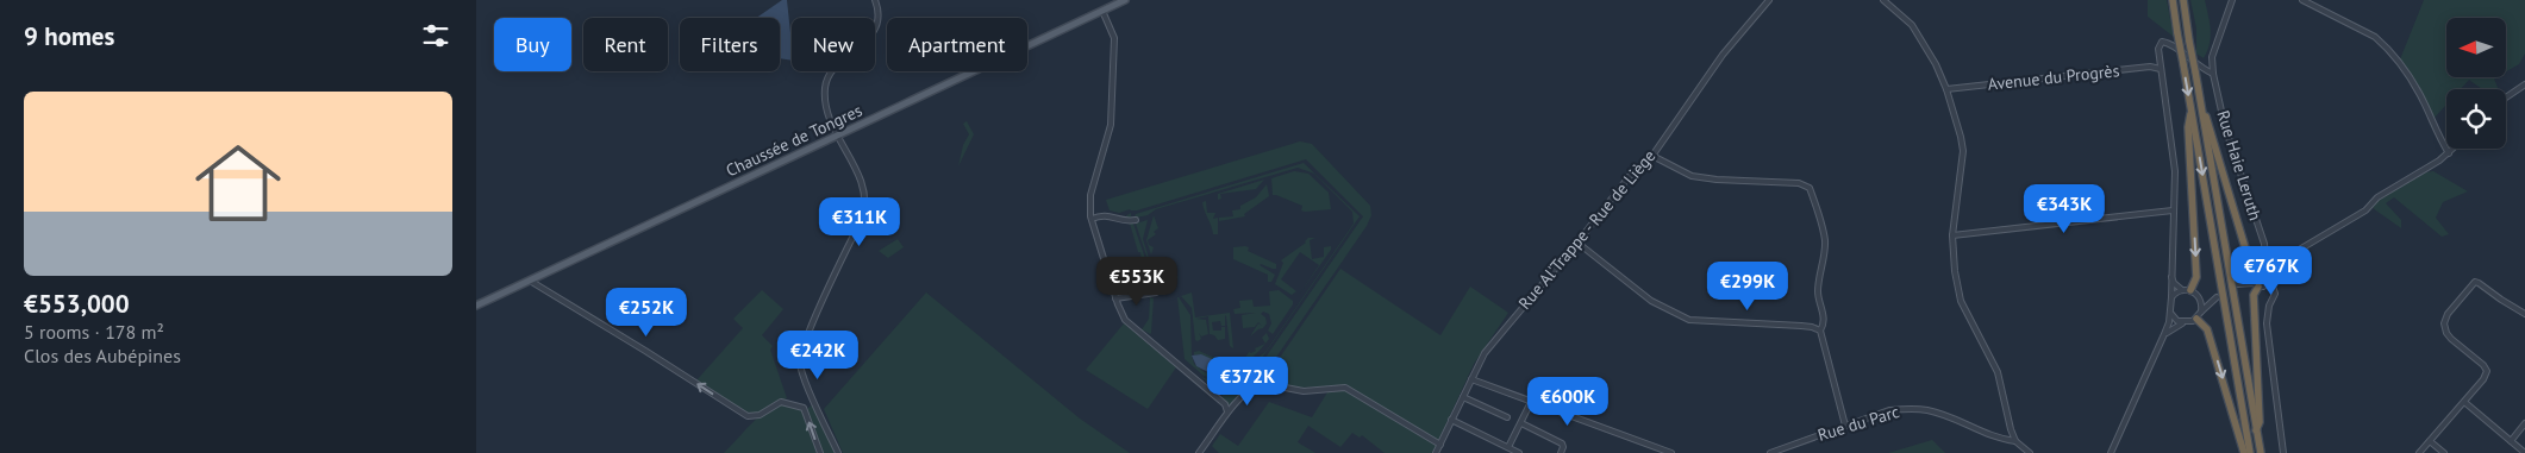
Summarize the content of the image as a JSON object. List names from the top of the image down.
{
  "streets": {
    "main road": ["Chaussée de Tongres"],
    "street": [
      "Avenue du Progrès",
      "Rue Haie Leruth",
      "Rue Al'Trappe - Rue de Liège",
      "Rue du Parc"
    ]
  },
  "north": "left",
  "page": {
    "heading": "9 homes",
    "chip": [
      "Buy",
      "Rent",
      "Filters",
      "New",
      "Apartment"
    ],
    "list": [
      {
        "name": "€553,000",
        "note": "5 rooms · 178 m² · Clos des Aubépines"
      }
    ],
    "price": [
      "€343K",
      "€311K",
      "€767K",
      "€553K",
      "€299K",
      "€252K",
      "€242K",
      "€372K",
      "€600K"
    ]
  }
}
